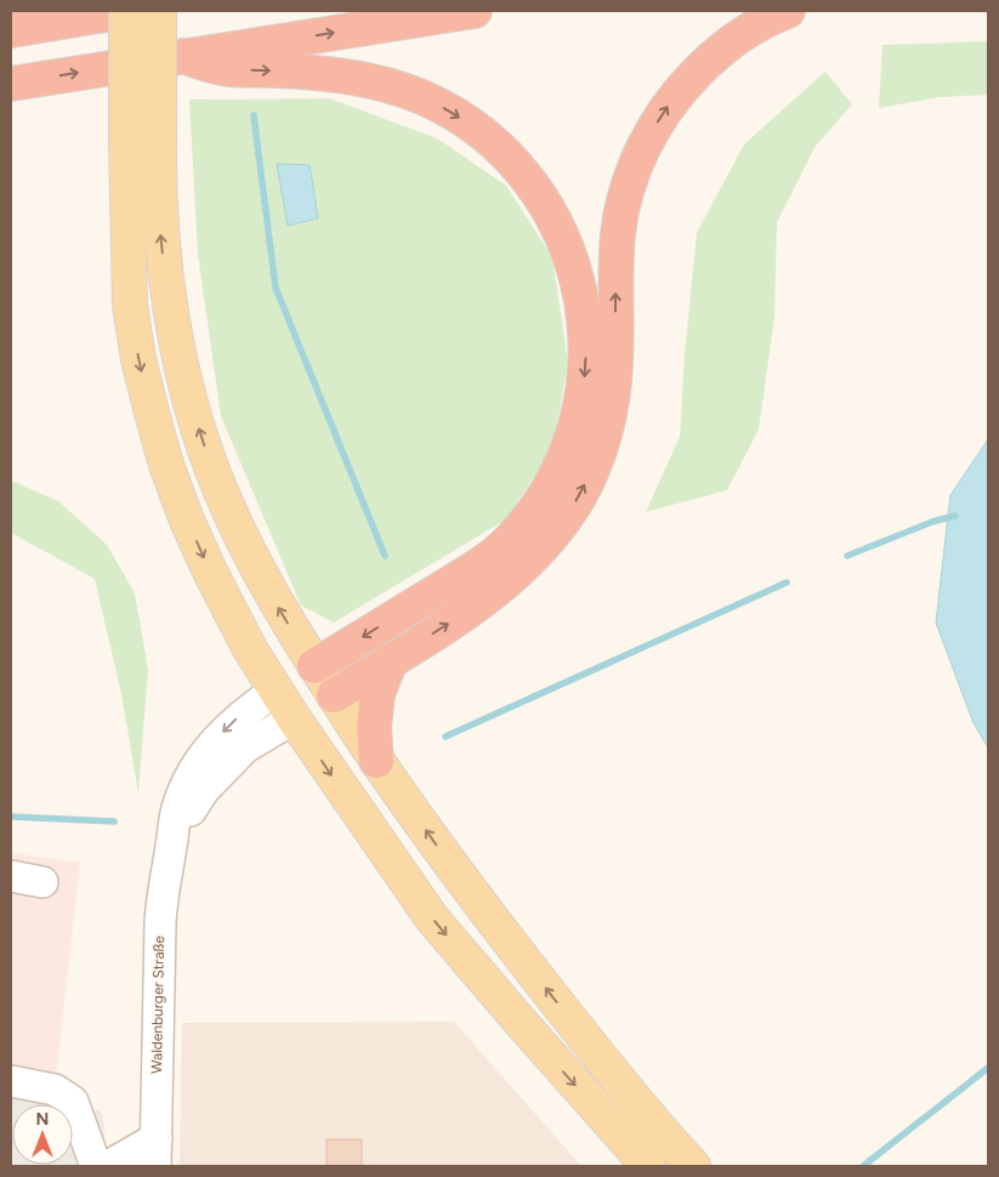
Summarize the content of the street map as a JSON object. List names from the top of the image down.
{
  "streets": {
    "street": ["Waldenburger Straße"]
  },
  "north": "top"
}
